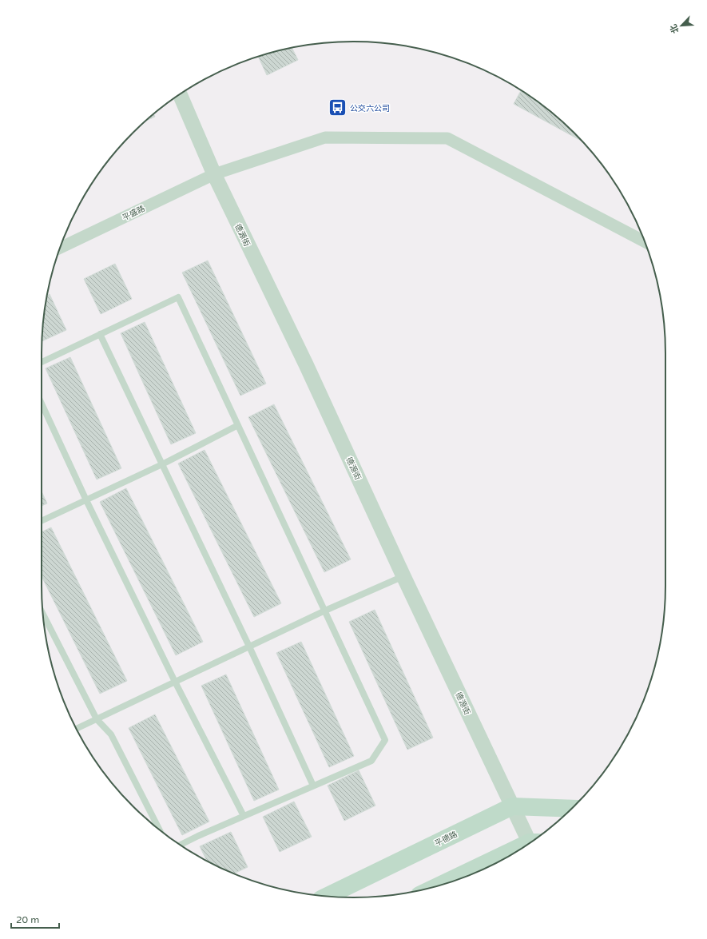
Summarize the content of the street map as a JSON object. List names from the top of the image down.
{
  "streets": {
    "main road": ["平德路"],
    "street": ["平盛路", "德源街"]
  },
  "crossings": [
    ["平盛路", "德源街"],
    ["德源街", "平德路"]
  ],
  "places": {
    "bus stop": ["公交六公司"]
  },
  "scale_bar": "20 m",
  "north": "bottom left"
}
